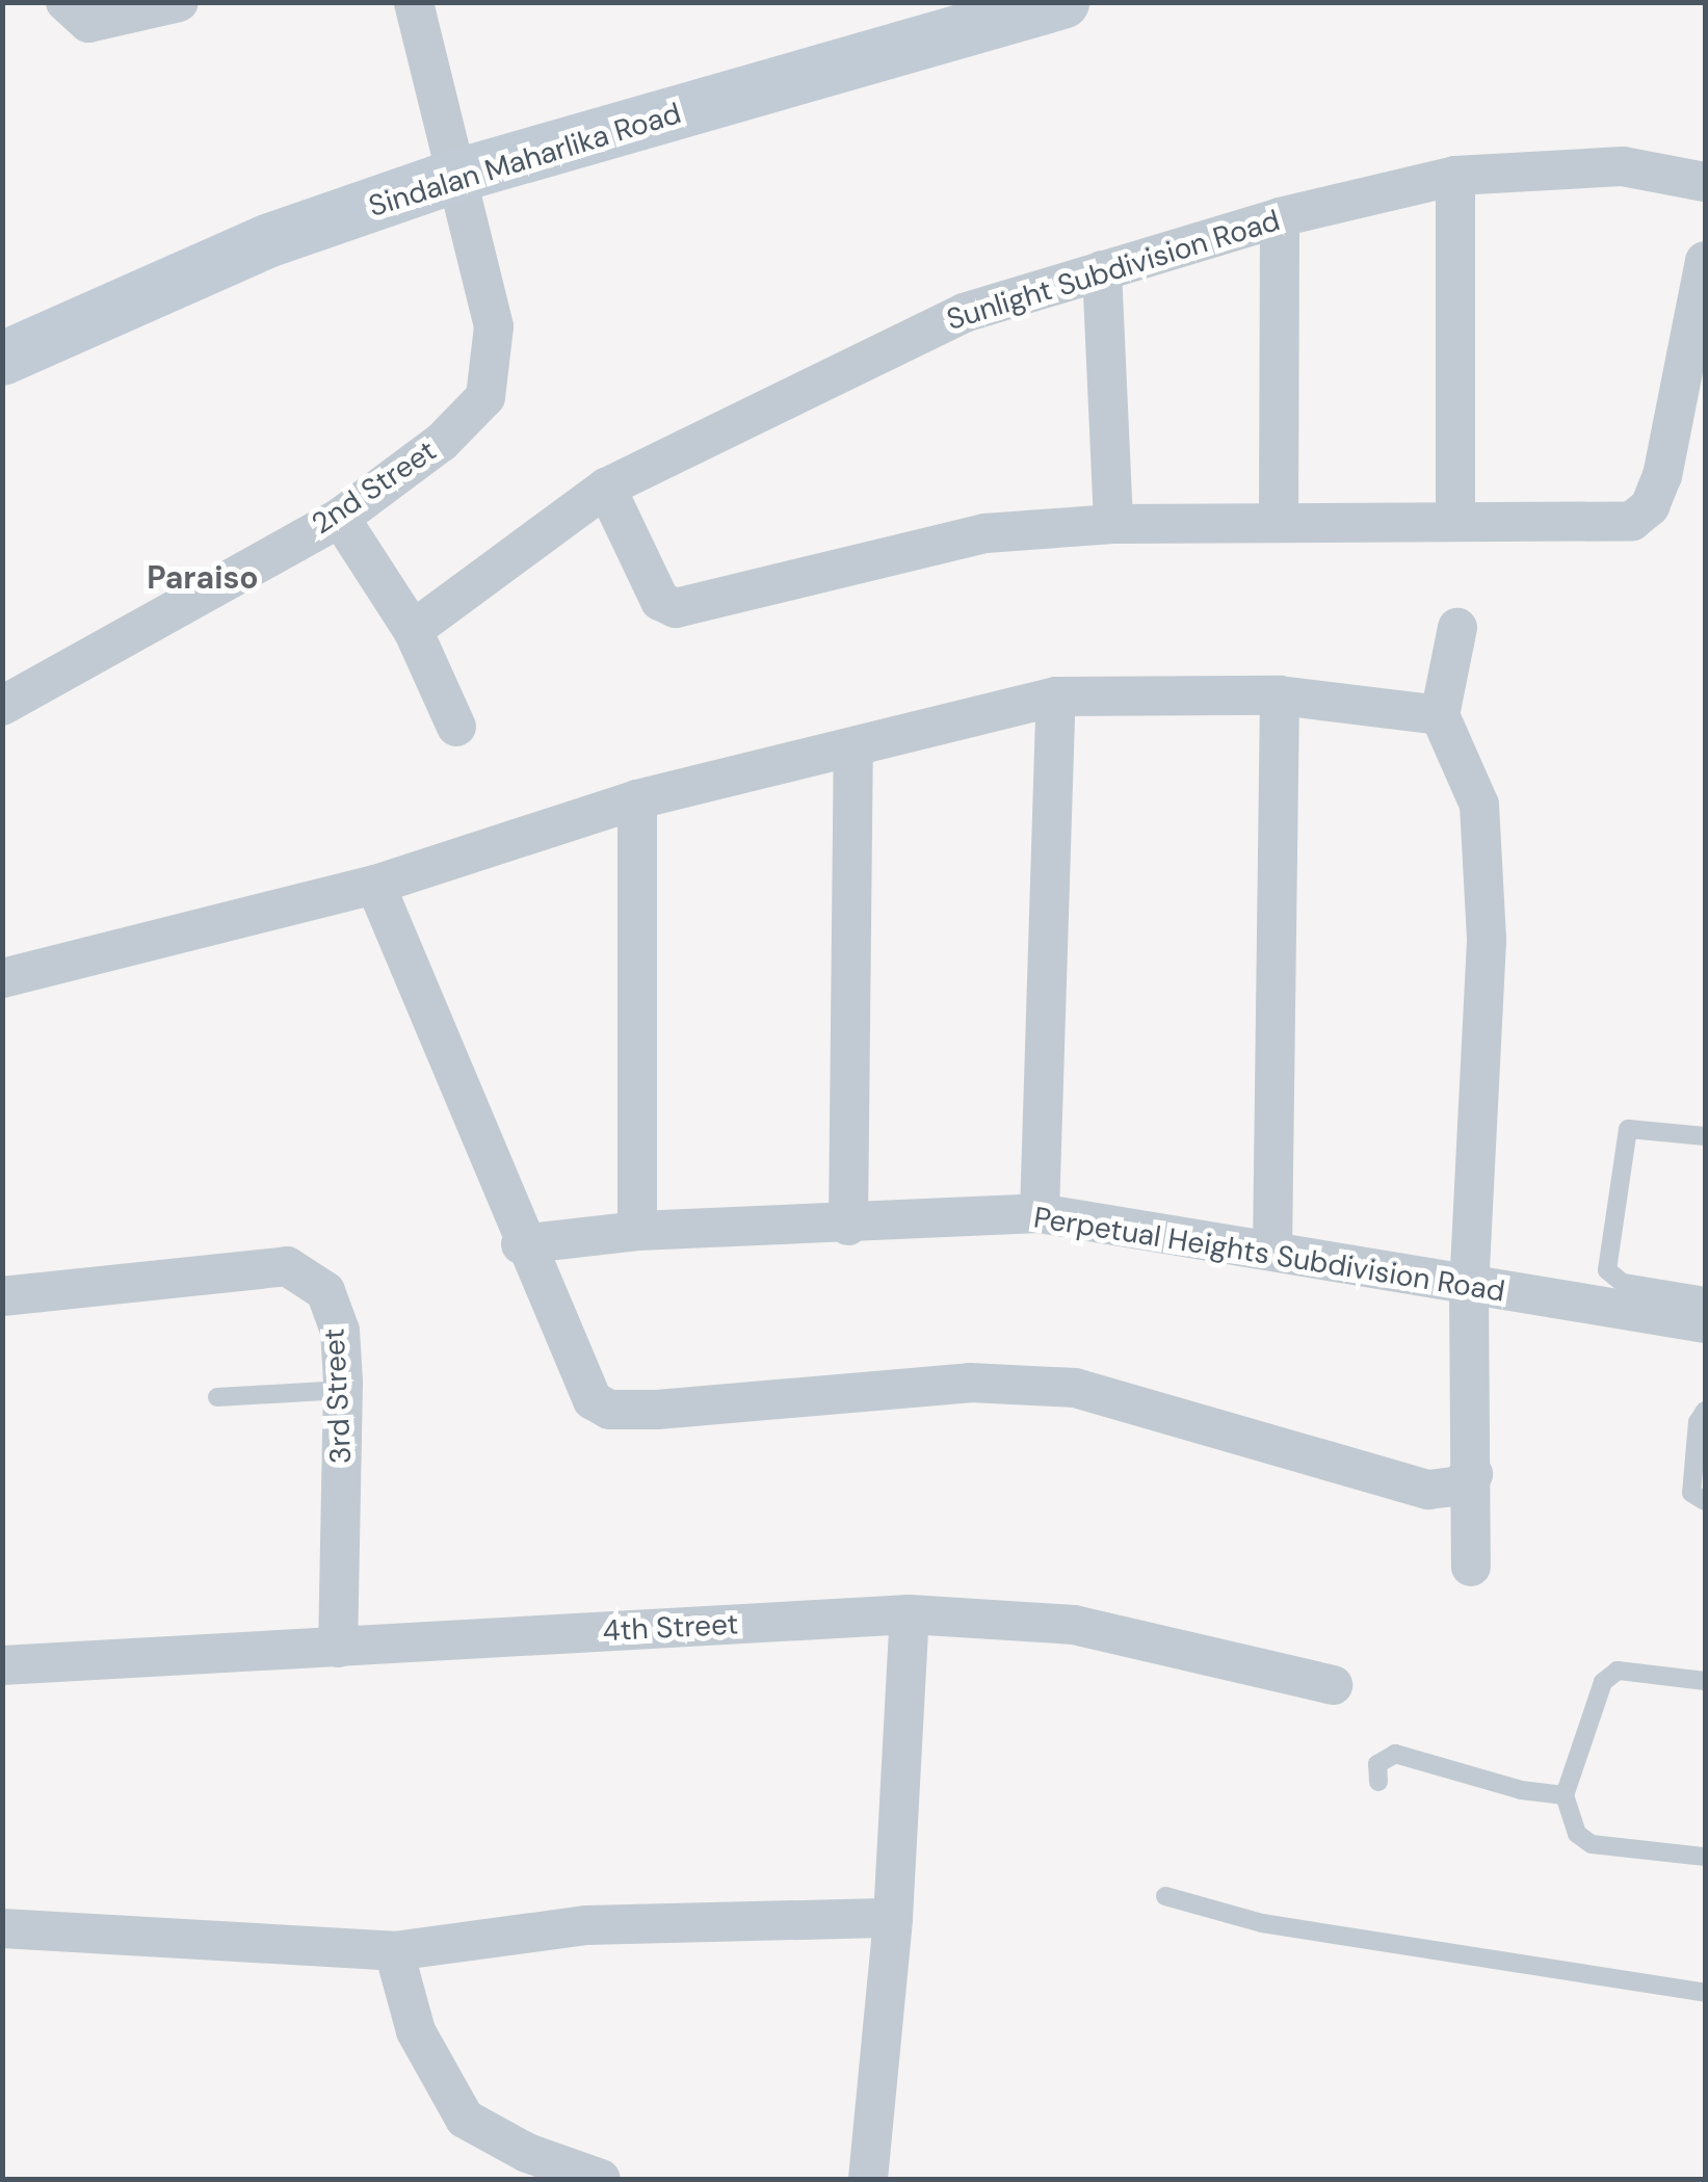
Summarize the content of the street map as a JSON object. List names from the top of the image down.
{
  "streets": {
    "main road": ["Sindalan Maharlika Road"],
    "street": [
      "Sunlight Subdivision Road",
      "2nd Street",
      "Perpetual Heights Subdivision Road",
      "3rd Street",
      "4th Street"
    ]
  },
  "crossings": [
    ["Sindalan Maharlika Road", "2nd Street"],
    ["3rd Street", "4th Street"]
  ],
  "districts": ["Paraiso"]
}
